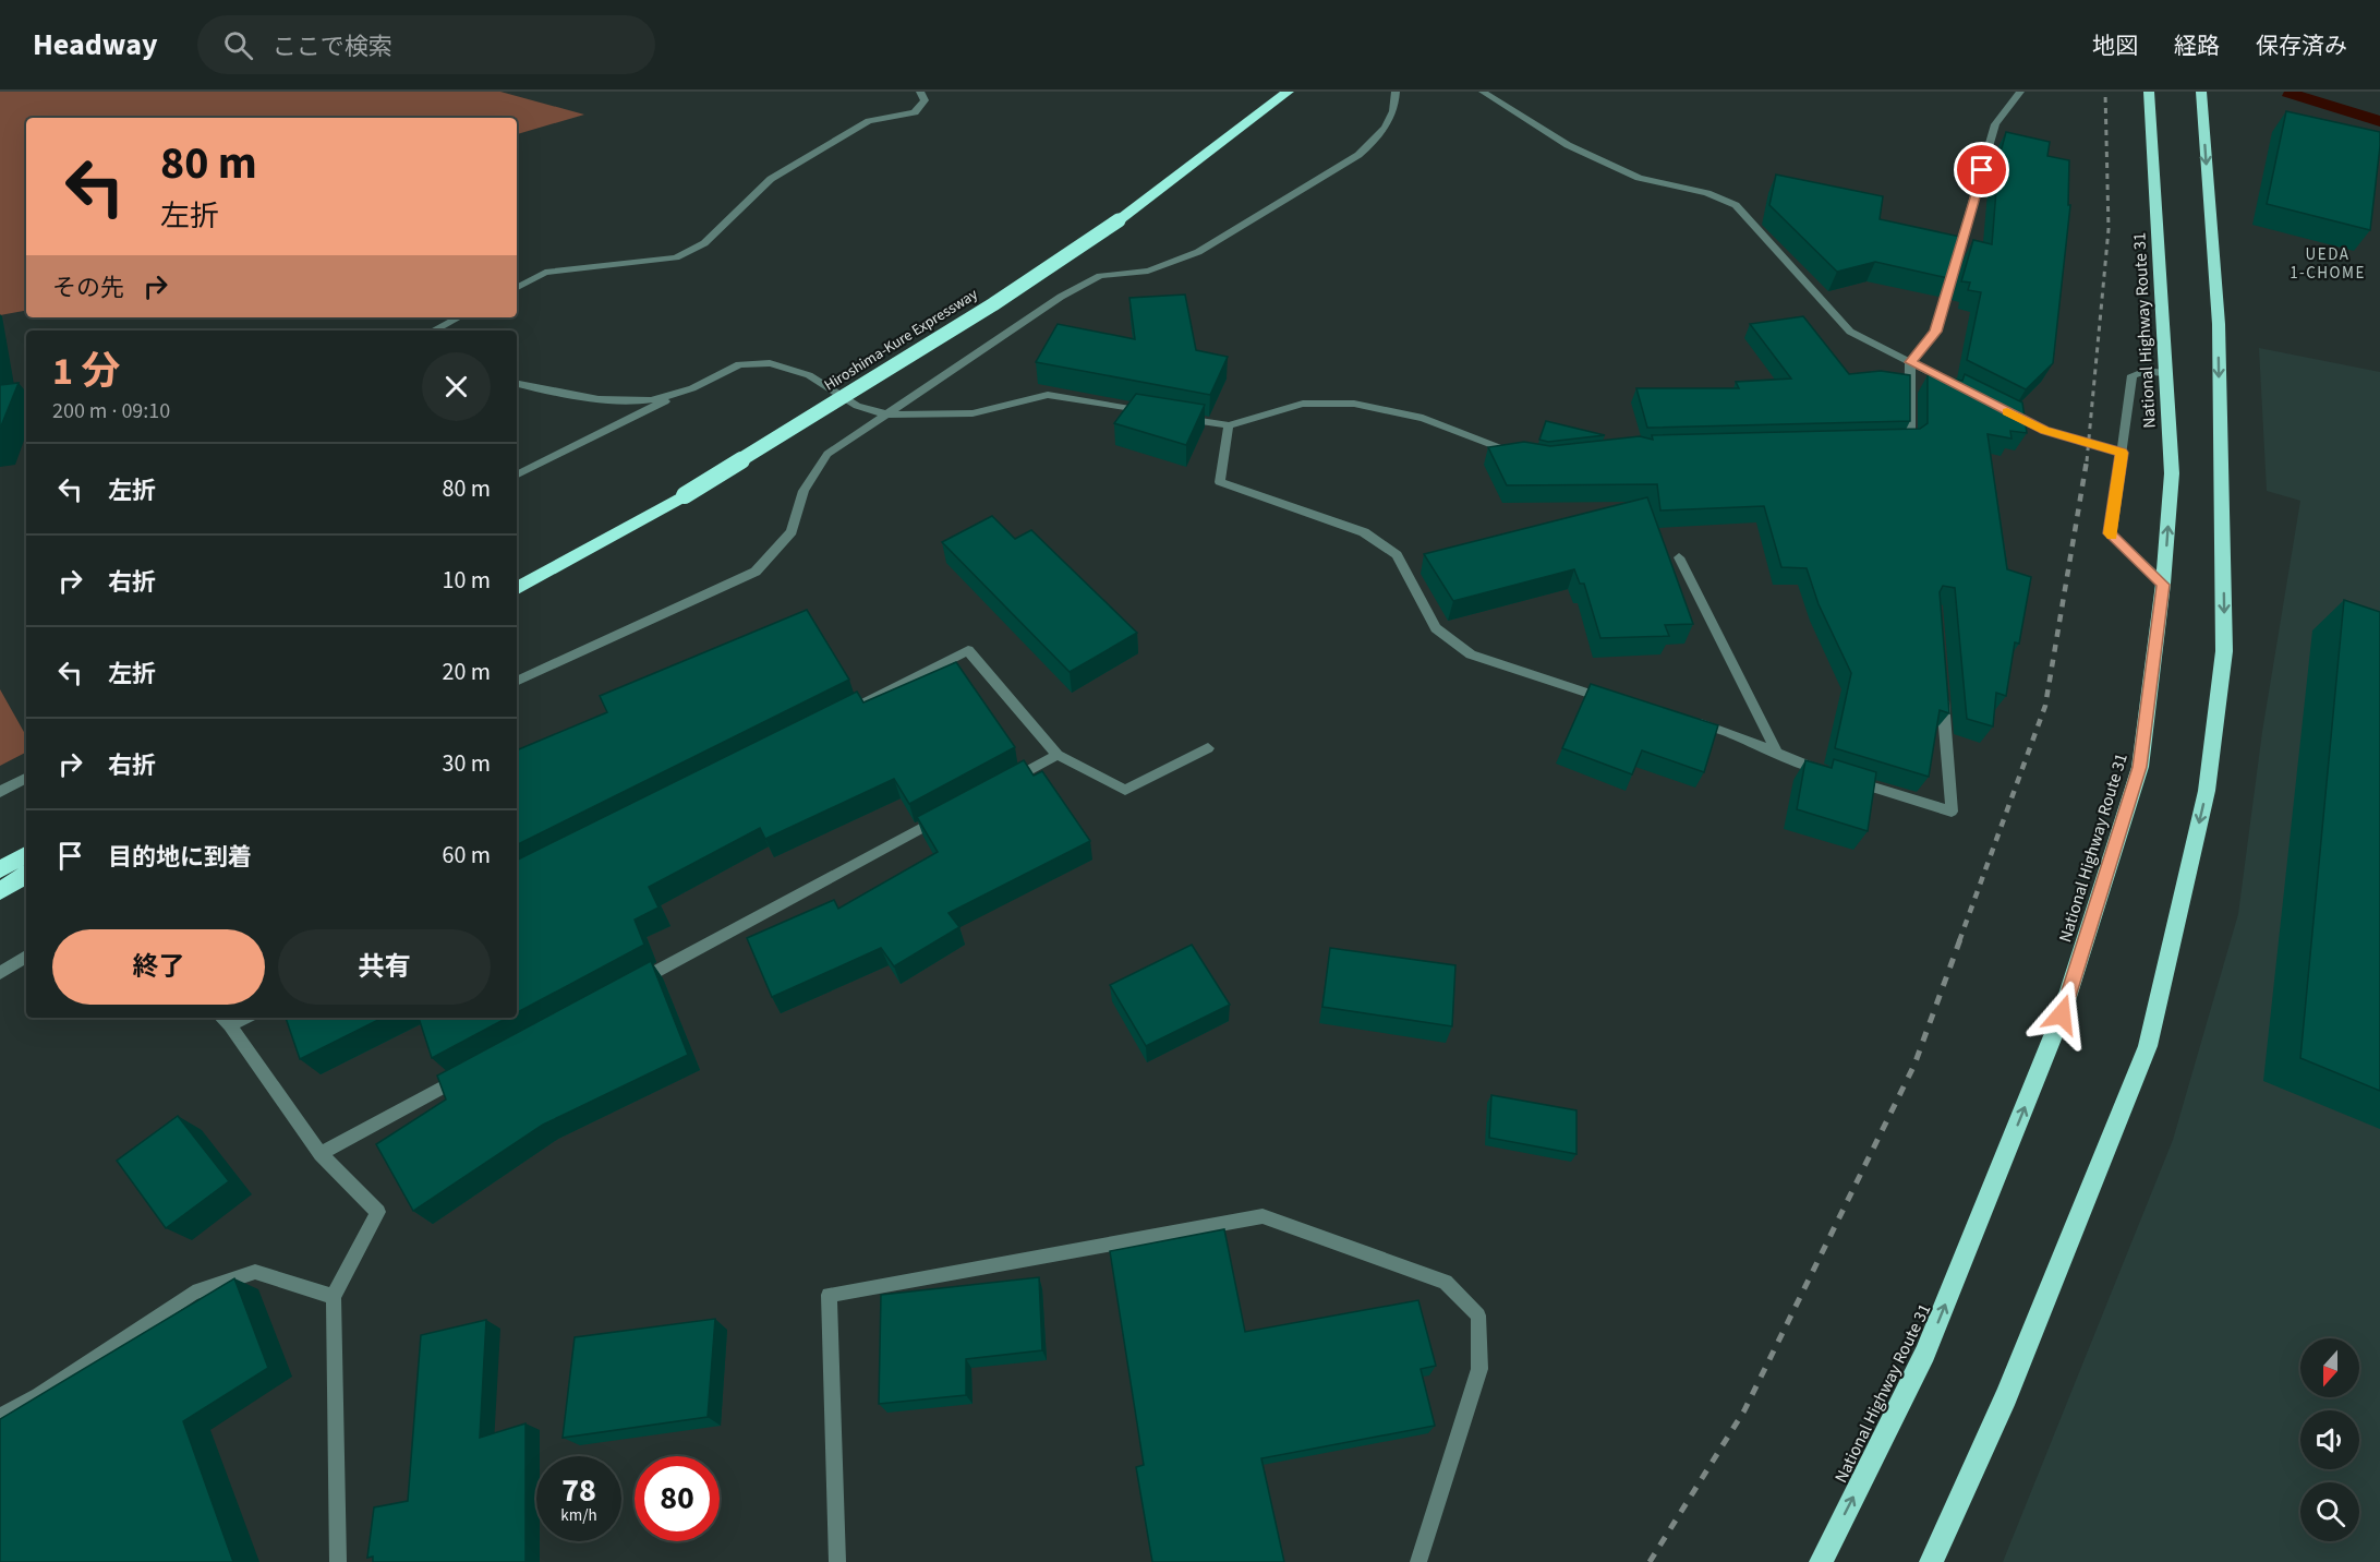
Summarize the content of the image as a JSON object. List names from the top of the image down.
{
  "streets": {
    "highway": ["National Highway Route 31", "Hiroshima-Kure Expressway"]
  },
  "districts": ["UEDA 1-CHOME"],
  "north": "bottom",
  "page": {
    "header": "Headway",
    "search": "ここで検索",
    "nav": ["地図", "経路", "保存済み"],
    "turn": ["80 m", "左折"],
    "then": "その先",
    "heading": ["1 分", "200 m · 09:10"],
    "list": [
      {
        "name": "左折",
        "value": "80 m"
      },
      {
        "name": "右折",
        "value": "10 m"
      },
      {
        "name": "左折",
        "value": "20 m"
      },
      {
        "name": "右折",
        "value": "30 m"
      },
      {
        "name": "目的地に到着",
        "value": "60 m"
      }
    ],
    "buttons": ["終了", "共有"],
    "speed": "78 km/h",
    "limit": "80"
  }
}
